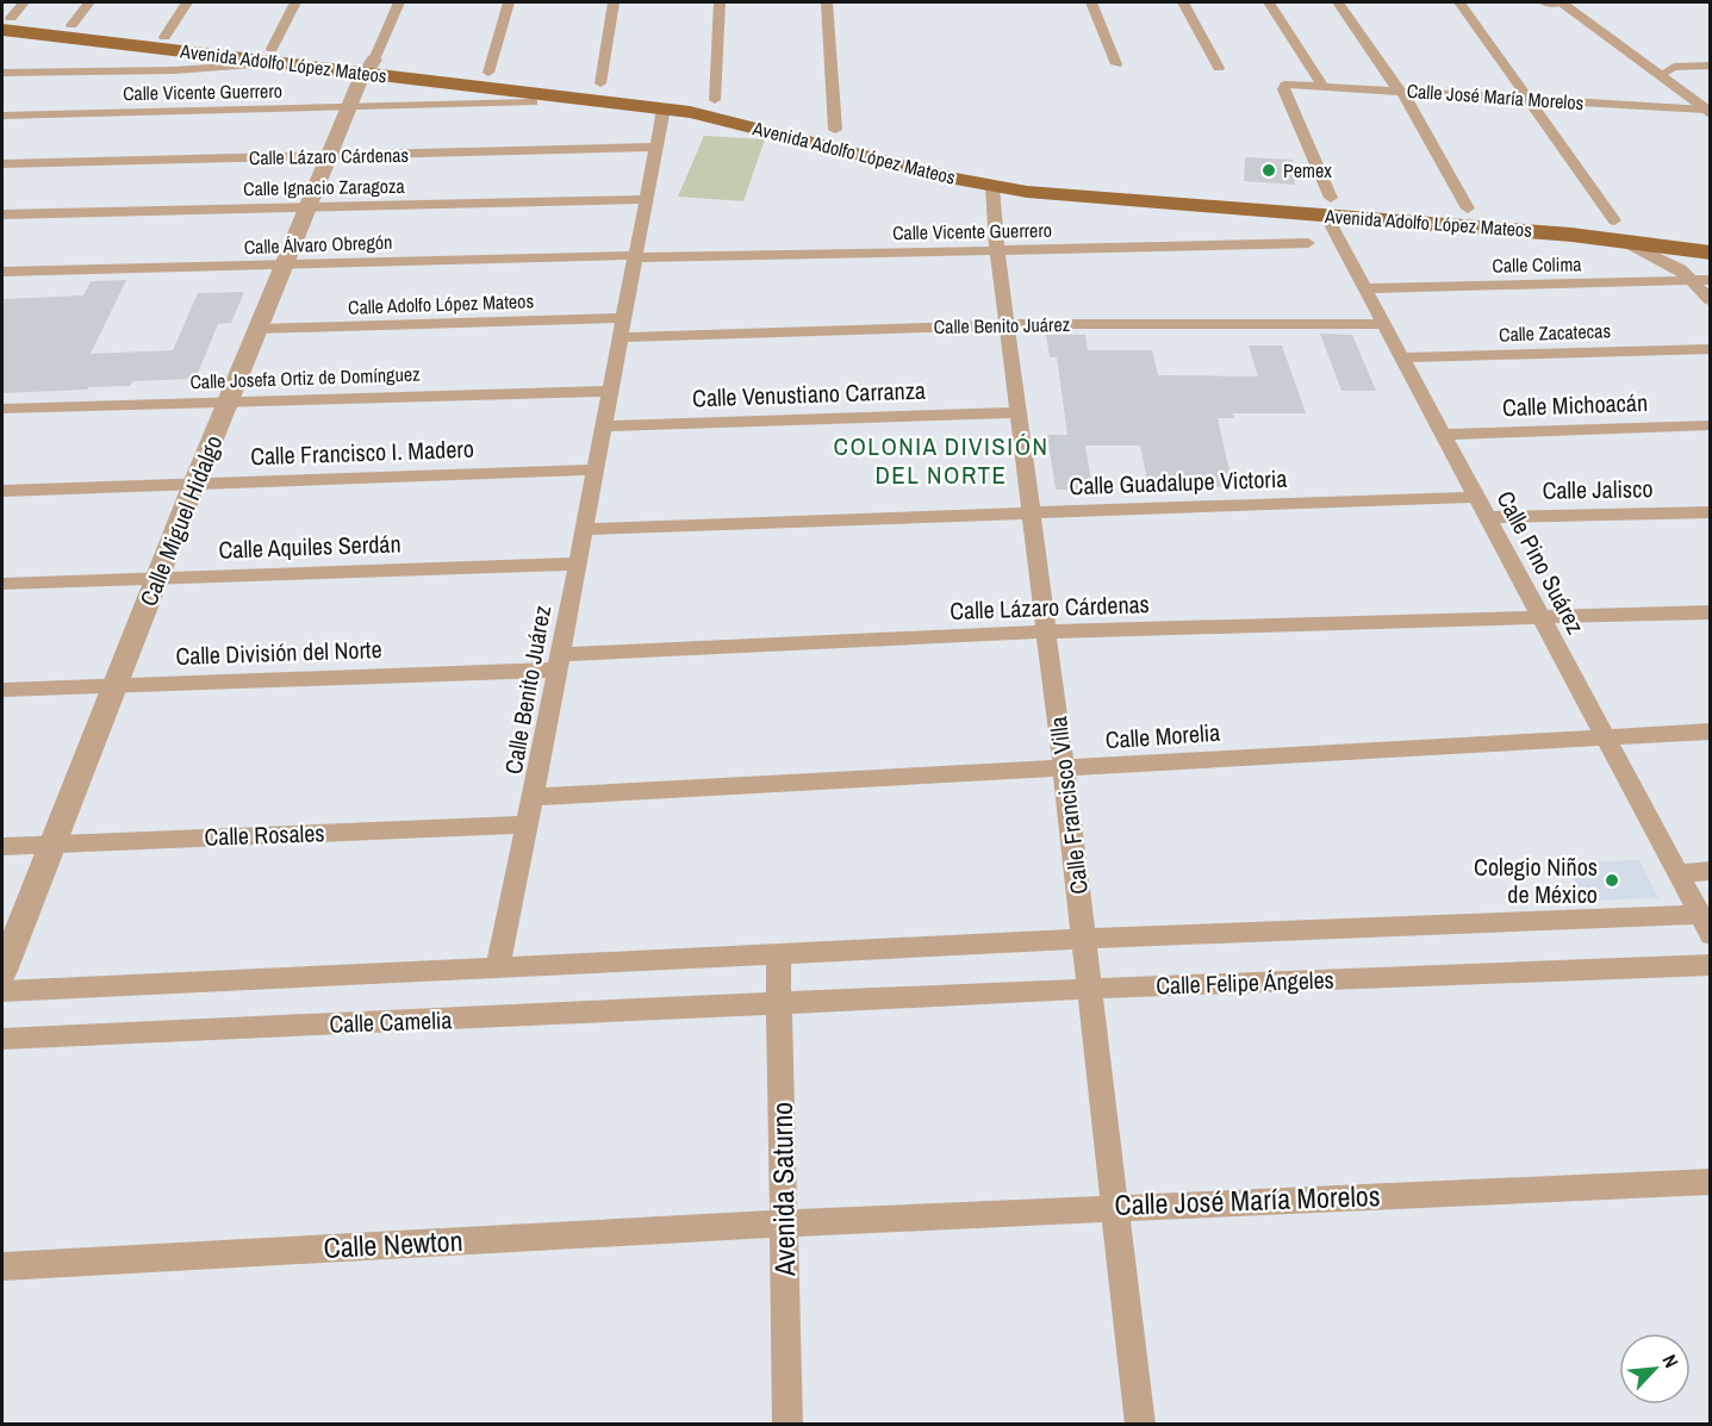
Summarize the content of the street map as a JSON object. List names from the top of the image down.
{
  "streets": {
    "main road": ["Avenida Adolfo López Mateos"],
    "street": [
      "Calle Vicente Guerrero",
      "Calle José María Morelos",
      "Calle Lázaro Cárdenas",
      "Calle Ignacio Zaragoza",
      "Calle Álvaro Obregón",
      "Calle Colima",
      "Calle Adolfo López Mateos",
      "Calle Benito Juárez",
      "Calle Zacatecas",
      "Calle Josefa Ortiz de Domínguez",
      "Calle Venustiano Carranza",
      "Calle Michoacán",
      "Calle Francisco I. Madero",
      "Calle Guadalupe Victoria",
      "Calle Jalisco",
      "Calle Miguel Hidalgo",
      "Calle Aquiles Serdán",
      "Calle Pino Suárez",
      "Calle División del Norte",
      "Calle Morelia",
      "Calle Francisco Villa",
      "Calle Rosales",
      "Calle Felipe Ángeles",
      "Calle Camelia",
      "Avenida Saturno",
      "Calle Newton"
    ]
  },
  "crossings": [
    ["Avenida Adolfo López Mateos", "Calle José María Morelos"],
    ["Avenida Adolfo López Mateos", "Calle Benito Juárez"],
    ["Avenida Adolfo López Mateos", "Calle Miguel Hidalgo"],
    ["Avenida Adolfo López Mateos", "Calle Pino Suárez"],
    ["Avenida Adolfo López Mateos", "Calle Francisco Villa"],
    ["Calle Vicente Guerrero", "Calle Álvaro Obregón"],
    ["Calle Vicente Guerrero", "Calle Benito Juárez"],
    ["Calle Vicente Guerrero", "Calle Miguel Hidalgo"],
    ["Calle Vicente Guerrero", "Calle Francisco Villa"],
    ["Calle José María Morelos", "Calle Pino Suárez"],
    ["Calle José María Morelos", "Calle Francisco Villa"],
    ["Calle José María Morelos", "Avenida Saturno"],
    ["Calle José María Morelos", "Calle Newton"],
    ["Calle Lázaro Cárdenas", "Calle Benito Juárez"],
    ["Calle Lázaro Cárdenas", "Calle Miguel Hidalgo"],
    ["Calle Lázaro Cárdenas", "Calle Pino Suárez"],
    ["Calle Lázaro Cárdenas", "Calle División del Norte"],
    ["Calle Lázaro Cárdenas", "Calle Francisco Villa"],
    ["Calle Ignacio Zaragoza", "Calle Benito Juárez"],
    ["Calle Ignacio Zaragoza", "Calle Miguel Hidalgo"],
    ["Calle Álvaro Obregón", "Calle Benito Juárez"],
    ["Calle Álvaro Obregón", "Calle Miguel Hidalgo"],
    ["Calle Colima", "Calle Pino Suárez"],
    ["Calle Adolfo López Mateos", "Calle Benito Juárez"],
    ["Calle Adolfo López Mateos", "Calle Miguel Hidalgo"],
    ["Calle Benito Juárez", "Calle Josefa Ortiz de Domínguez"],
    ["Calle Benito Juárez", "Calle Venustiano Carranza"],
    ["Calle Benito Juárez", "Calle Francisco I. Madero"],
    ["Calle Benito Juárez", "Calle Guadalupe Victoria"],
    ["Calle Benito Juárez", "Calle Aquiles Serdán"],
    ["Calle Benito Juárez", "Calle Pino Suárez"],
    ["Calle Benito Juárez", "Calle División del Norte"],
    ["Calle Benito Juárez", "Calle Morelia"],
    ["Calle Benito Juárez", "Calle Francisco Villa"],
    ["Calle Benito Juárez", "Calle Rosales"],
    ["Calle Zacatecas", "Calle Pino Suárez"],
    ["Calle Josefa Ortiz de Domínguez", "Calle Miguel Hidalgo"],
    ["Calle Venustiano Carranza", "Calle Francisco Villa"],
    ["Calle Michoacán", "Calle Pino Suárez"],
    ["Calle Francisco I. Madero", "Calle Miguel Hidalgo"],
    ["Calle Guadalupe Victoria", "Calle Pino Suárez"],
    ["Calle Guadalupe Victoria", "Calle Francisco Villa"],
    ["Calle Jalisco", "Calle Pino Suárez"],
    ["Calle Miguel Hidalgo", "Calle Aquiles Serdán"],
    ["Calle Miguel Hidalgo", "Calle División del Norte"],
    ["Calle Miguel Hidalgo", "Calle Rosales"],
    ["Calle Pino Suárez", "Calle Morelia"],
    ["Calle Morelia", "Calle Francisco Villa"],
    ["Calle Francisco Villa", "Calle Felipe Ángeles"],
    ["Calle Felipe Ángeles", "Calle Camelia"],
    ["Calle Felipe Ángeles", "Avenida Saturno"],
    ["Calle Camelia", "Avenida Saturno"],
    ["Avenida Saturno", "Calle Newton"]
  ],
  "districts": ["COLONIA DIVISIÓN DEL NORTE"],
  "places": ["Pemex", "Colegio Niños de México"],
  "north": "top right"
}
